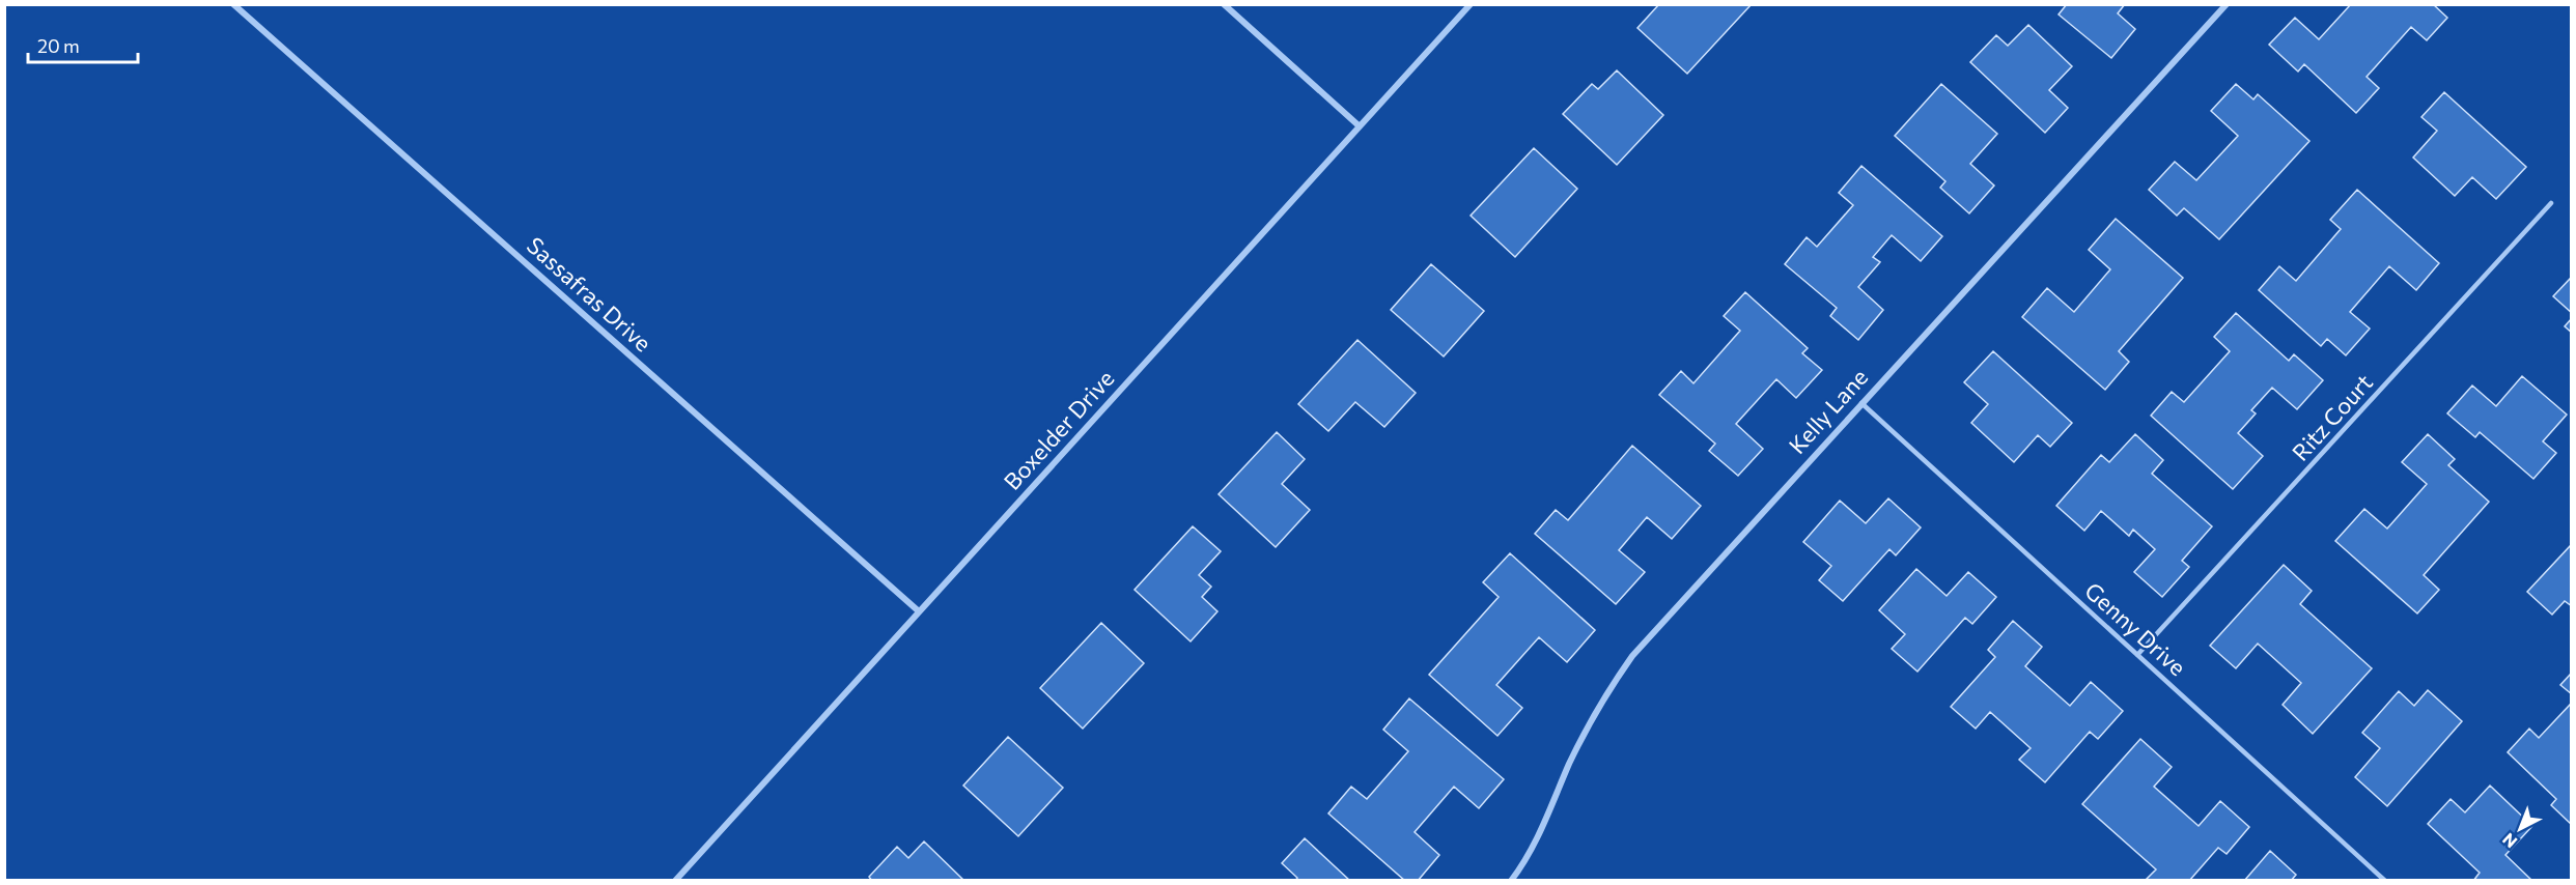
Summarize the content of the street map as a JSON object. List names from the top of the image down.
{
  "streets": {
    "street": ["Sassafras Drive", "Kelly Lane", "Boxelder Drive"],
    "lane": ["Ritz Court", "Genny Drive"]
  },
  "crossings": [
    ["Sassafras Drive", "Boxelder Drive"],
    ["Kelly Lane", "Genny Drive"],
    ["Ritz Court", "Genny Drive"]
  ],
  "scale_bar": "20 m",
  "north": "bottom left"
}
